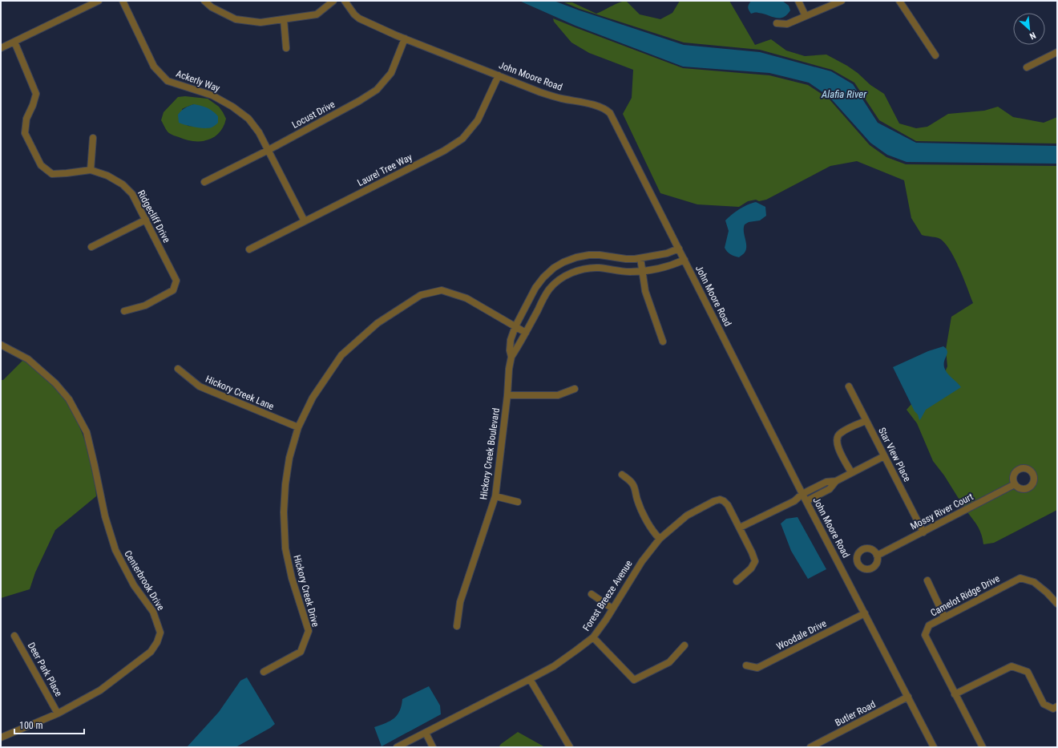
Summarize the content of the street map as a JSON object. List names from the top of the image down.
{
  "streets": {
    "street": [
      "John Moore Road",
      "Ackerly Way",
      "Locust Drive",
      "Laurel Tree Way",
      "Ridgecliff Drive",
      "Hickory Creek Lane",
      "Hickory Creek Boulevard",
      "Star View Place",
      "Mossy River Court",
      "Centerbrook Drive",
      "Hickory Creek Drive",
      "Forest Breeze Avenue",
      "Camelot Ridge Drive",
      "Woodale Drive",
      "Deer Park Place",
      "Butler Road"
    ]
  },
  "crossings": [
    ["John Moore Road", "Locust Drive"],
    ["John Moore Road", "Laurel Tree Way"],
    ["John Moore Road", "Hickory Creek Boulevard"],
    ["John Moore Road", "Woodale Drive"],
    ["John Moore Road", "Butler Road"],
    ["Ackerly Way", "Locust Drive"],
    ["Ackerly Way", "Laurel Tree Way"],
    ["Hickory Creek Lane", "Hickory Creek Drive"],
    ["Hickory Creek Boulevard", "Hickory Creek Drive"],
    ["Star View Place", "Mossy River Court"],
    ["Centerbrook Drive", "Deer Park Place"]
  ],
  "water": ["Alafia River"],
  "scale_bar": "100 m",
  "north": "bottom right"
}
